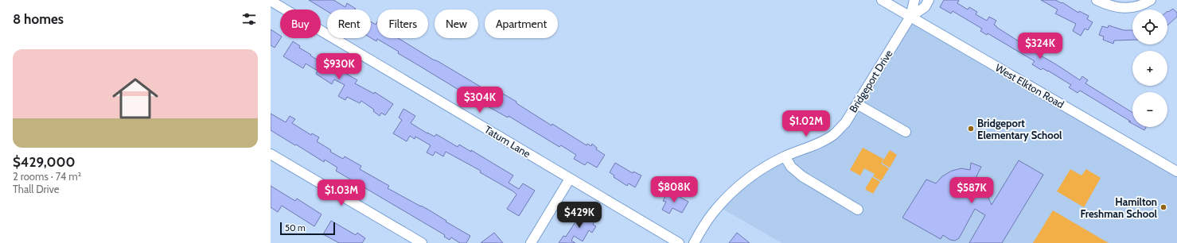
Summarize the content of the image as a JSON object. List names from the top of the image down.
{
  "streets": {
    "street": ["Bridgeport Drive", "West Elkton Road", "Tatum Lane"]
  },
  "crossings": [
    ["Bridgeport Drive", "West Elkton Road"]
  ],
  "places": ["Bridgeport Elementary School", "Hamilton Freshman School"],
  "scale_bar": "50 m",
  "page": {
    "heading": "8 homes",
    "map_buttons": ["+", "−"],
    "chip": [
      "Buy",
      "Rent",
      "Filters",
      "New",
      "Apartment"
    ],
    "price": [
      "$324K",
      "$930K",
      "$304K",
      "$1.02M",
      "$808K",
      "$587K",
      "$1.03M",
      "$429K"
    ],
    "list": [
      {
        "name": "$429,000",
        "note": "2 rooms · 74 m² · Thall Drive"
      }
    ],
    "scale": "50 m"
  }
}
